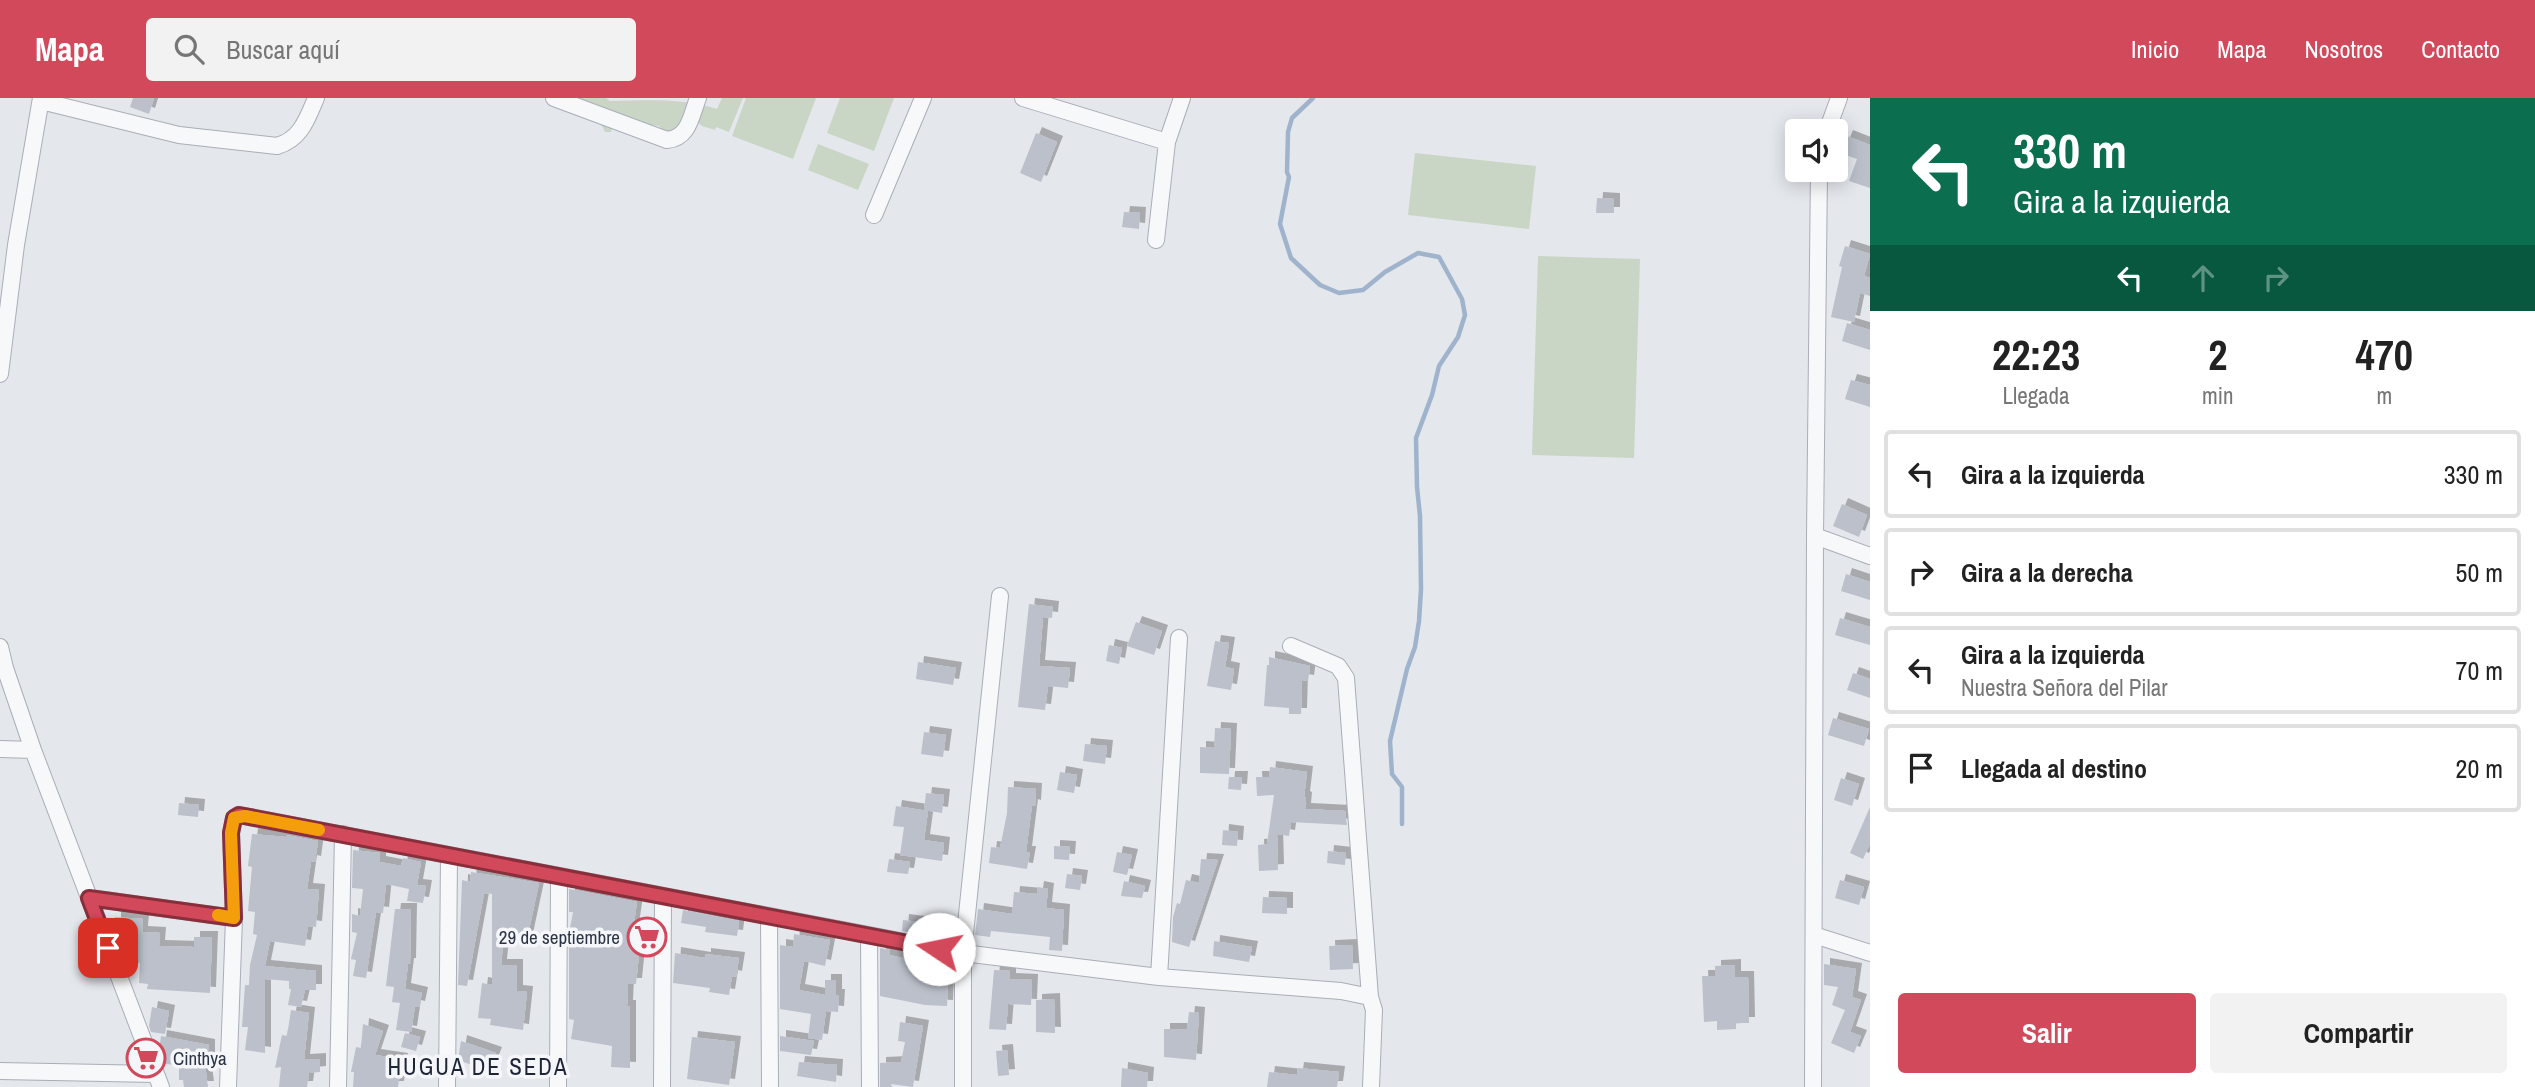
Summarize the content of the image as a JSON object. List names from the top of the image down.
{
  "districts": ["HUGUA DE SEDA"],
  "places": {
    "supermarket": ["29 de septiembre", "Cinthya"]
  },
  "page": {
    "header": "Mapa",
    "search": "Buscar aquí",
    "nav": [
      "Inicio",
      "Mapa",
      "Nosotros",
      "Contacto"
    ],
    "turn": ["330 m", "Gira a la izquierda"],
    "eta": [
      "22:23",
      "Llegada",
      "2",
      "min",
      "470",
      "m"
    ],
    "list": [
      {
        "name": "Gira a la izquierda",
        "value": "330 m"
      },
      {
        "name": "Gira a la derecha",
        "value": "50 m"
      },
      {
        "name": "Gira a la izquierda",
        "note": "Nuestra Señora del Pilar",
        "value": "70 m"
      },
      {
        "name": "Llegada al destino",
        "value": "20 m"
      }
    ],
    "buttons": ["Salir", "Compartir"]
  }
}
